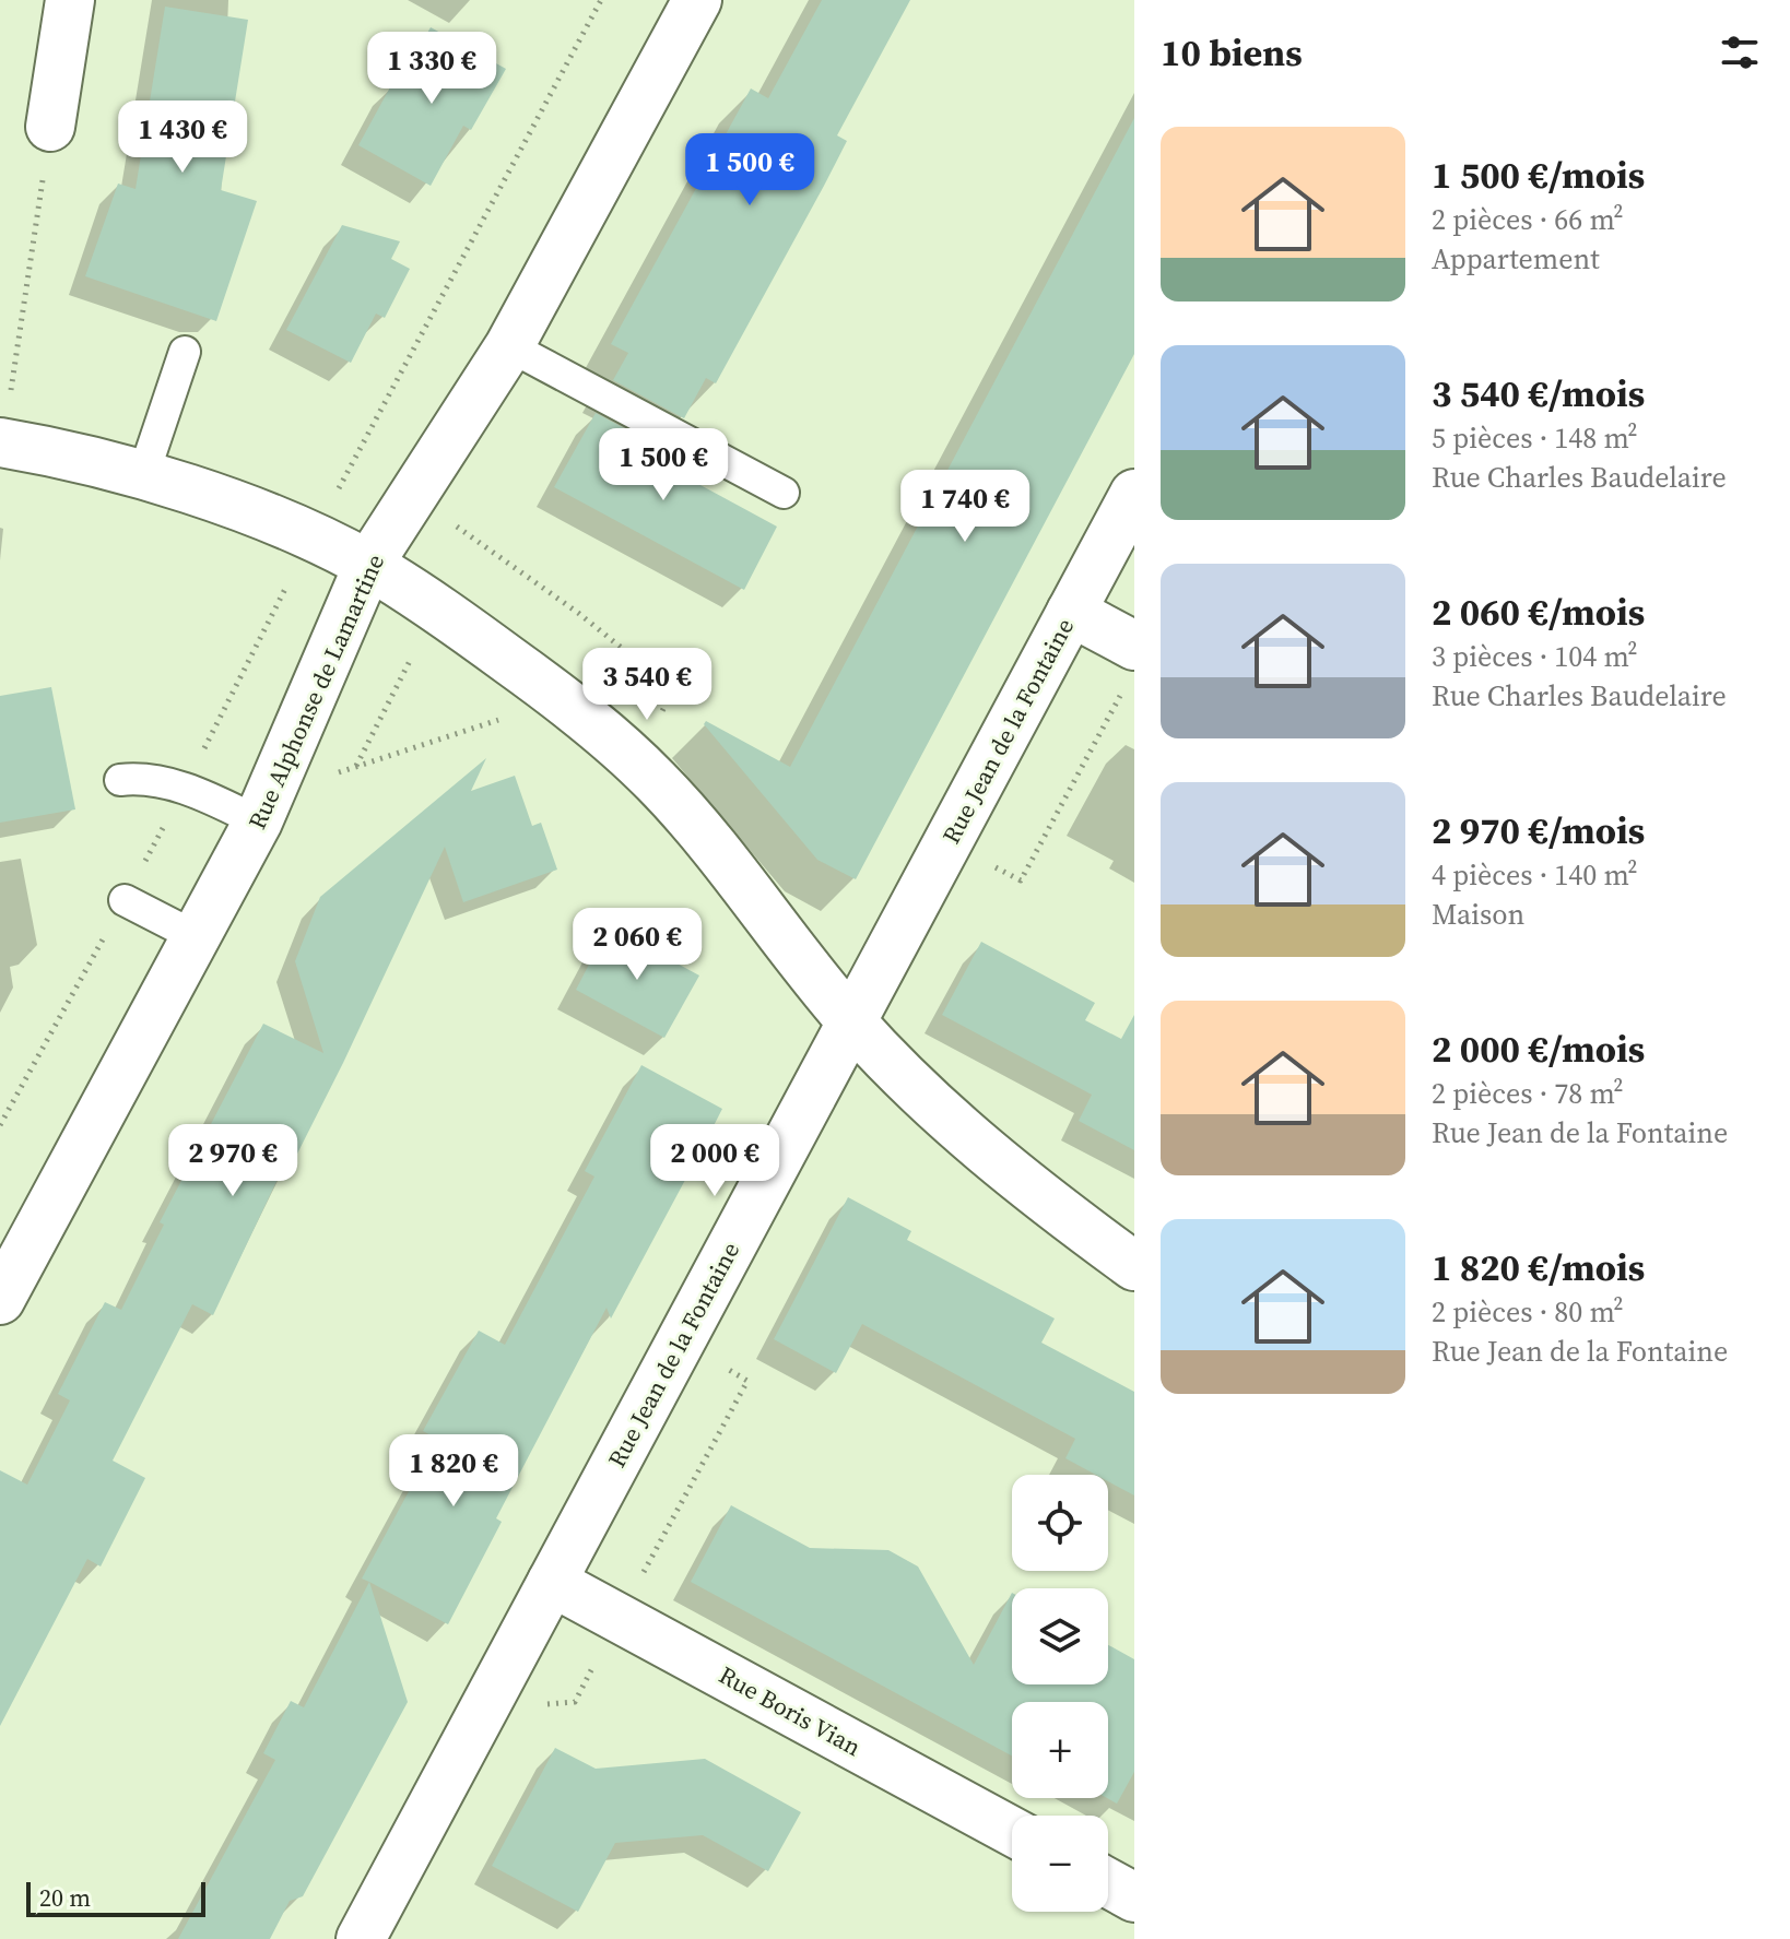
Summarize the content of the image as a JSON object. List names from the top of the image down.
{
  "streets": {
    "street": ["Rue Alphonse de Lamartine", "Rue Jean de la Fontaine", "Rue Boris Vian"]
  },
  "crossings": [
    ["Rue Jean de la Fontaine", "Rue Boris Vian"]
  ],
  "scale_bar": "20 m",
  "page": {
    "heading": "10 biens",
    "price": [
      "1 330 €",
      "1 430 €",
      "1 500 €",
      "1 500 €",
      "1 740 €",
      "3 540 €",
      "2 060 €",
      "2 970 €",
      "2 000 €",
      "1 820 €"
    ],
    "list": [
      {
        "name": "1 500 €/mois",
        "note": "2 pièces · 66 m² · Appartement"
      },
      {
        "name": "3 540 €/mois",
        "note": "5 pièces · 148 m² · Rue Charles Baudelaire"
      },
      {
        "name": "2 060 €/mois",
        "note": "3 pièces · 104 m² · Rue Charles Baudelaire"
      },
      {
        "name": "2 970 €/mois",
        "note": "4 pièces · 140 m² · Maison"
      },
      {
        "name": "2 000 €/mois",
        "note": "2 pièces · 78 m² · Rue Jean de la Fontaine"
      },
      {
        "name": "1 820 €/mois",
        "note": "2 pièces · 80 m² · Rue Jean de la Fontaine"
      }
    ],
    "map_buttons": ["+", "−"],
    "scale": "20 m"
  }
}
